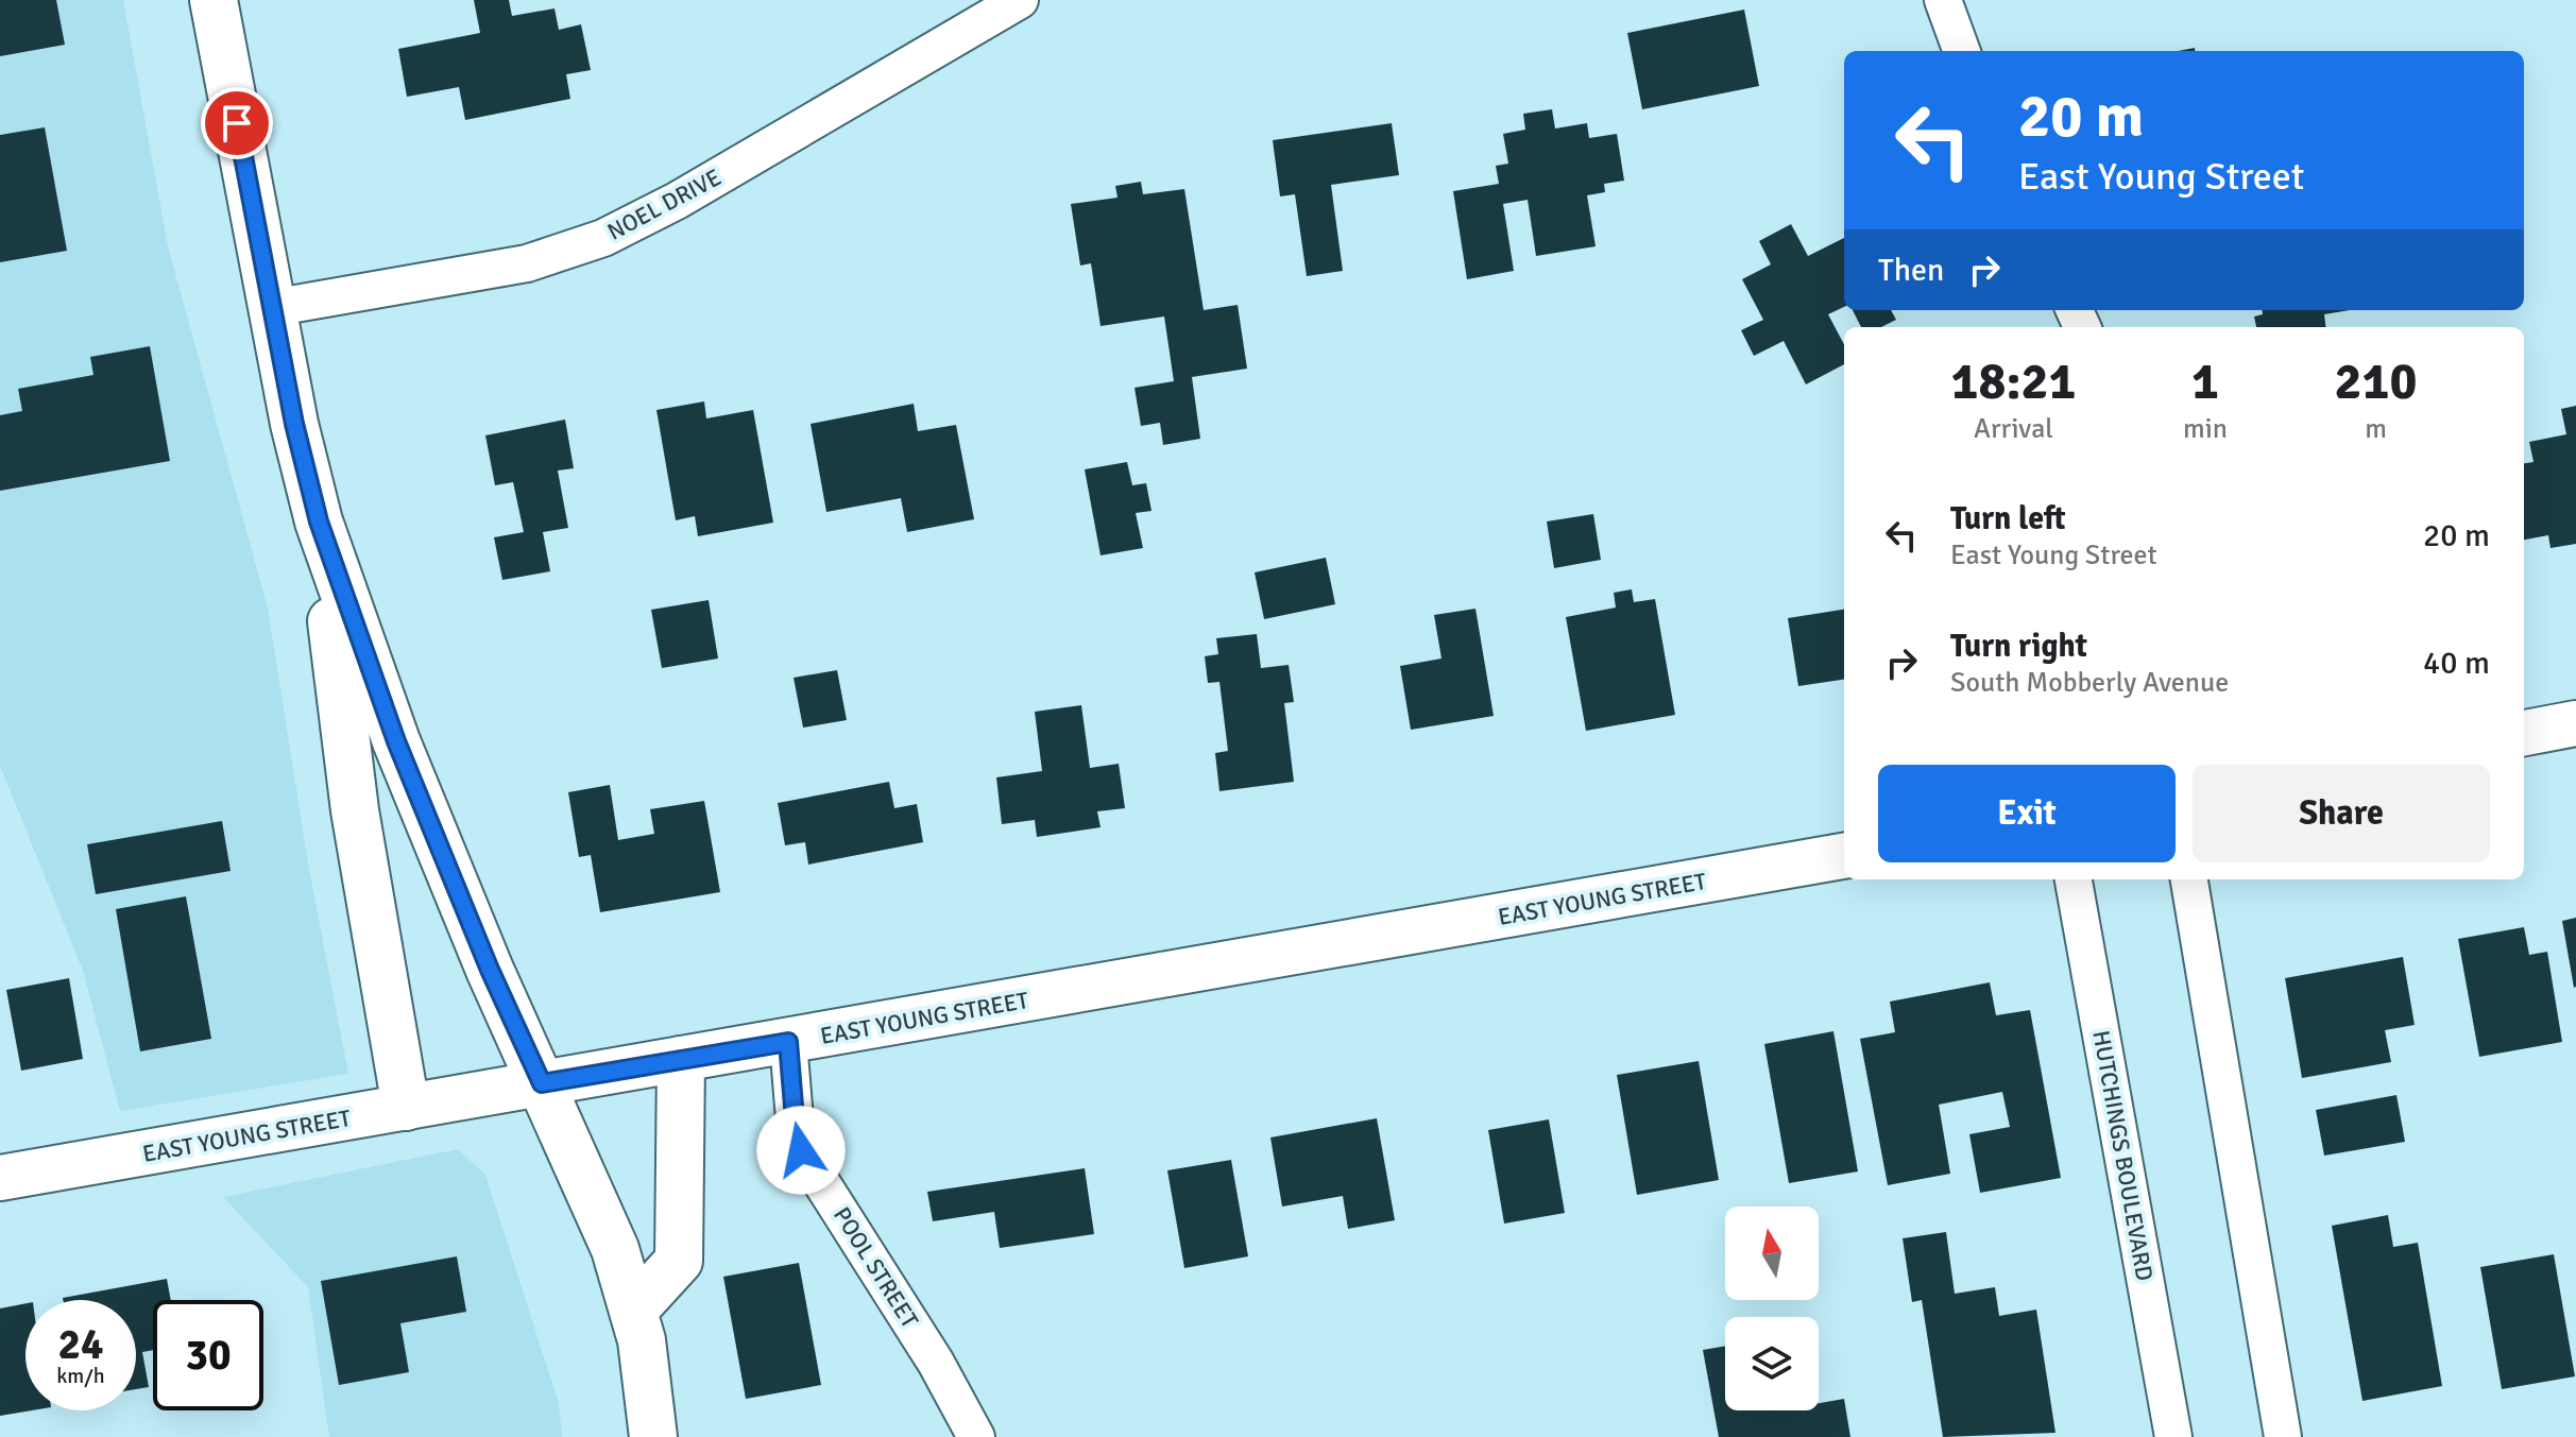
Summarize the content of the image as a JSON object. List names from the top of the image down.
{
  "streets": {
    "street": [
      "NOEL DRIVE",
      "EAST YOUNG STREET",
      "HUTCHINGS BOULEVARD",
      "POOL STREET"
    ]
  },
  "crossings": [
    ["EAST YOUNG STREET", "POOL STREET"]
  ],
  "north": "top",
  "page": {
    "turn": ["20 m", "East Young Street"],
    "then": "Then",
    "eta": [
      "18:21",
      "Arrival",
      "1",
      "min",
      "210",
      "m"
    ],
    "list": [
      {
        "name": "Turn left",
        "note": "East Young Street",
        "value": "20 m"
      },
      {
        "name": "Turn right",
        "note": "South Mobberly Avenue",
        "value": "40 m"
      }
    ],
    "buttons": ["Exit", "Share"],
    "speed": "24 km/h",
    "limit": "30"
  }
}
